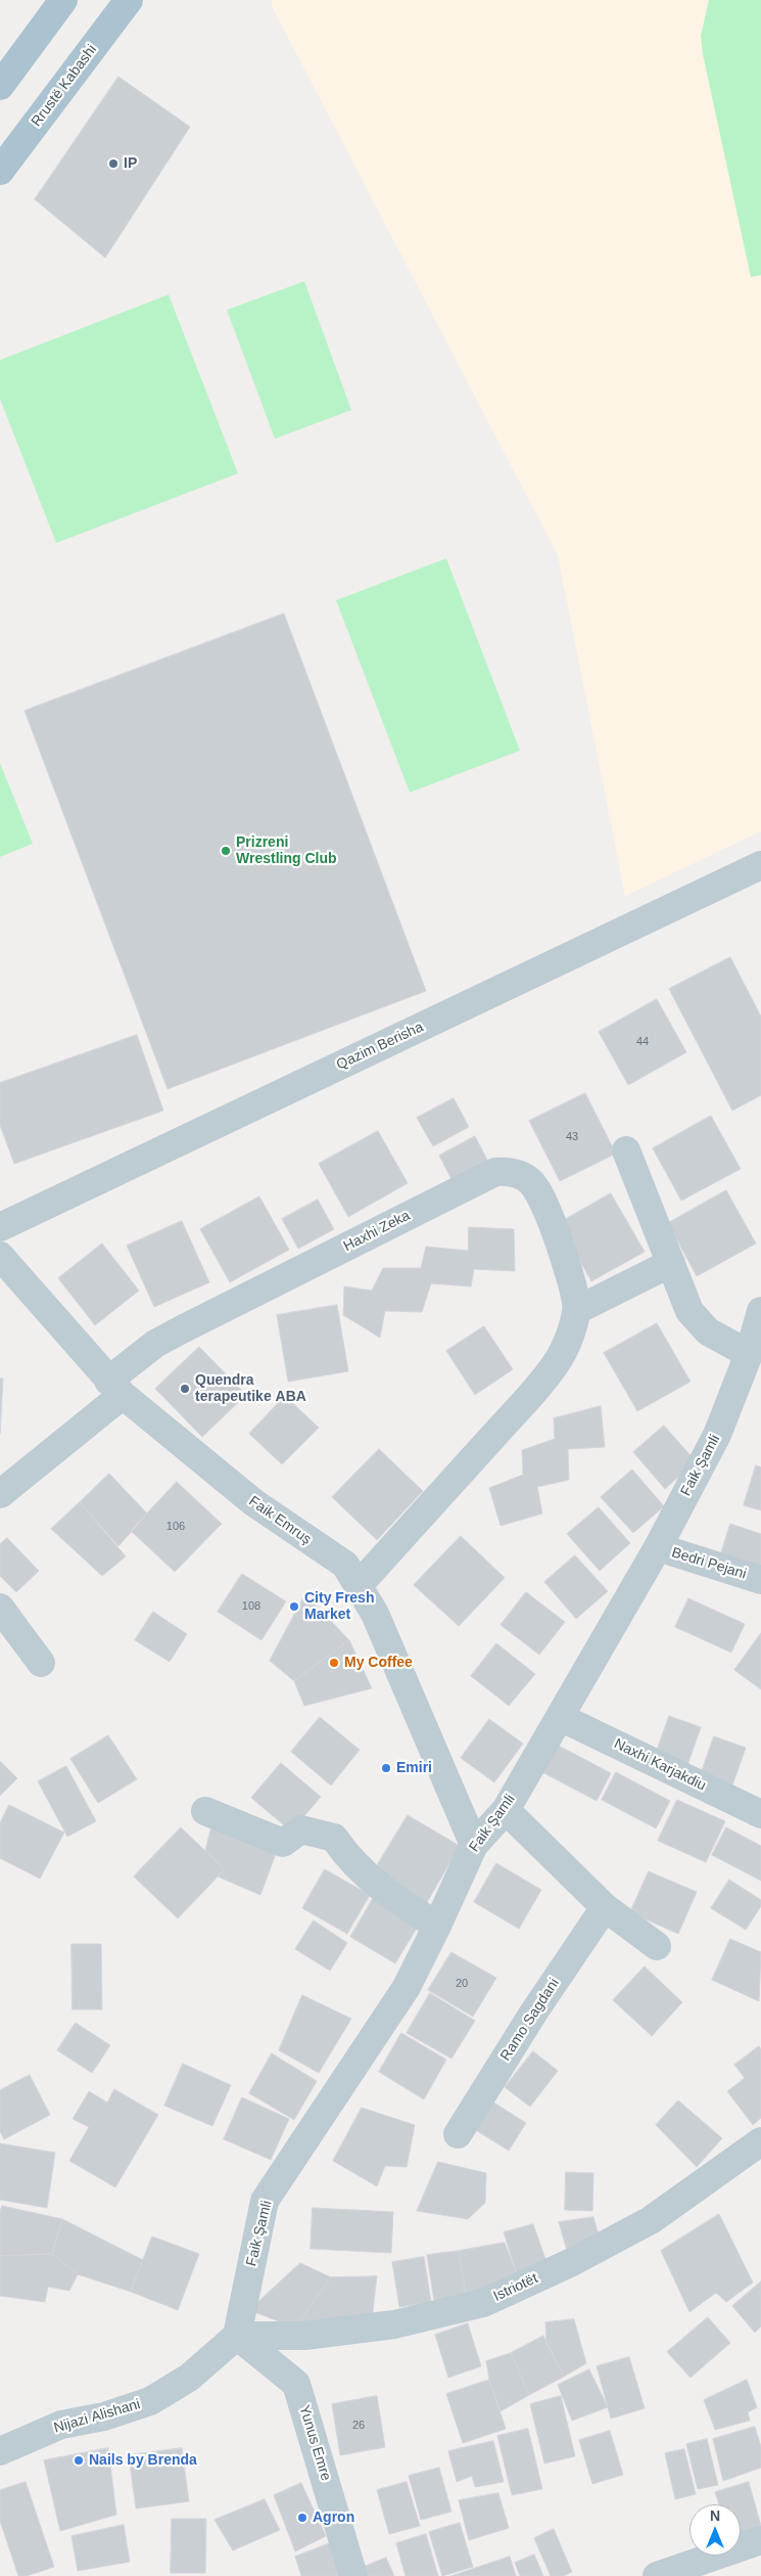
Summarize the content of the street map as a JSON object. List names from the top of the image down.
{
  "streets": {
    "main road": ["Rrustë Kabashi"],
    "street": [
      "Qazim Berisha",
      "Haxhi Zeka",
      "Faik Şamli",
      "Faik Emruş",
      "Bedri Pejani",
      "Naxhi Karjakdiu",
      "Ramo Sagdani",
      "Istriotët",
      "Nijazi Alishani",
      "Yunus Emre"
    ]
  },
  "crossings": [
    ["Haxhi Zeka", "Faik Emruş"],
    ["Faik Şamli", "Faik Emruş"],
    ["Faik Şamli", "Bedri Pejani"],
    ["Faik Şamli", "Naxhi Karjakdiu"],
    ["Faik Şamli", "Istriotët"],
    ["Faik Şamli", "Nijazi Alishani"],
    ["Faik Şamli", "Yunus Emre"],
    ["Istriotët", "Nijazi Alishani"],
    ["Istriotët", "Yunus Emre"],
    ["Nijazi Alishani", "Yunus Emre"]
  ],
  "places": [
    "IP",
    "Prizreni Wrestling Club",
    "Quendra terapeutike ABA",
    "City Fresh Market",
    "My Coffee",
    "Emiri",
    "Nails by Brenda",
    "Agron"
  ],
  "house_numbers": [
    "44",
    "43",
    "106",
    "108",
    "20",
    "26"
  ],
  "north": "top"
}
